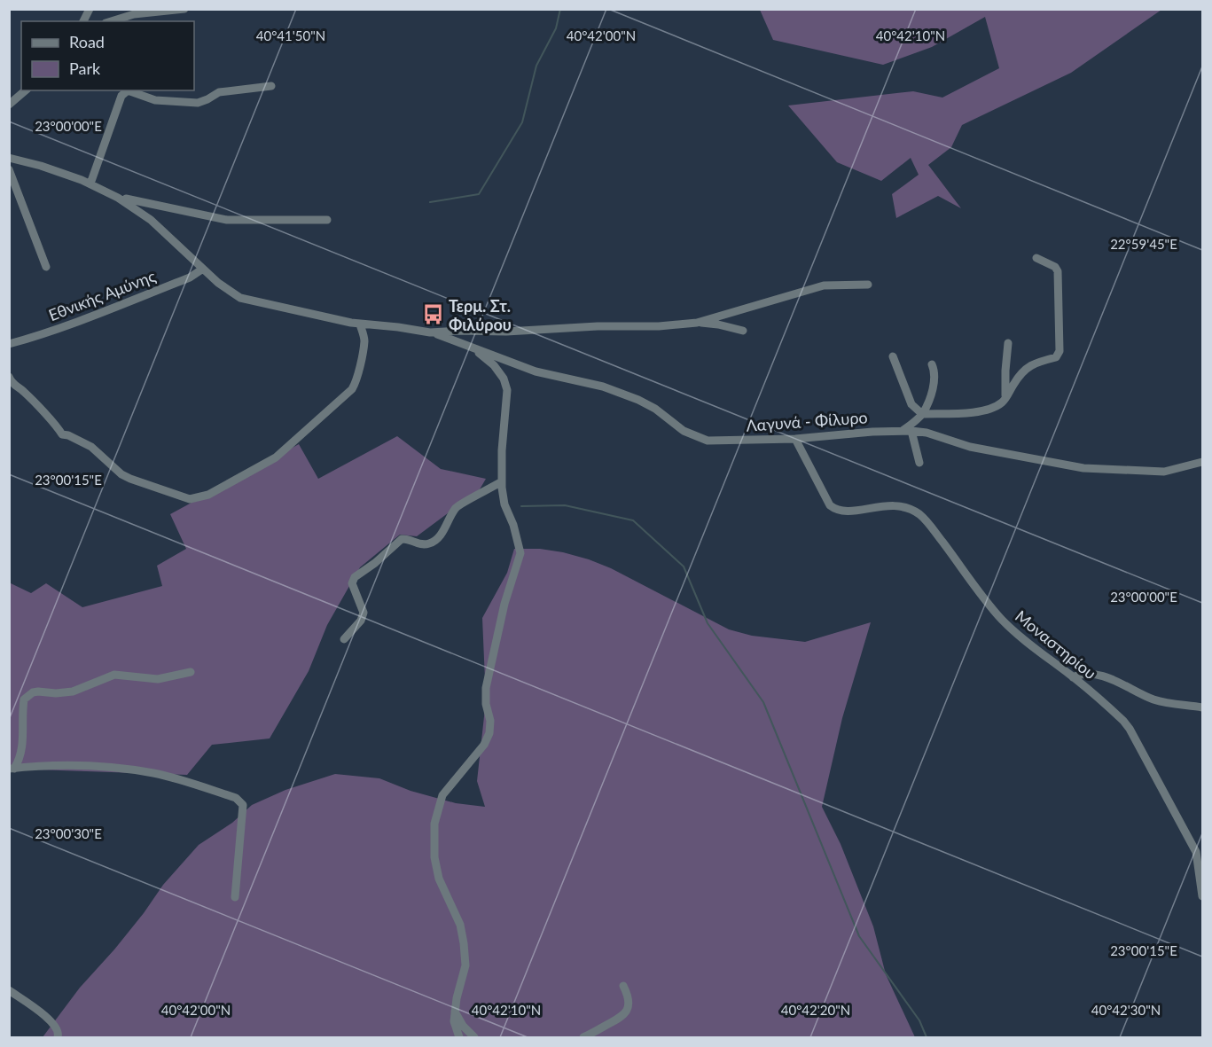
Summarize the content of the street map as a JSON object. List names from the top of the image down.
{
  "streets": {
    "street": ["Εθνικής Αμύνης", "Λαγυνά - Φίλυρο", "Μοναστηρίου"]
  },
  "crossings": [
    ["Λαγυνά - Φίλυρο", "Μοναστηρίου"]
  ],
  "places": {
    "bus stop": ["Τερμ. Στ. Φιλύρου"]
  },
  "legend": ["Road", "Park"],
  "coordinates": [
    "40°41'50\"N",
    "40°42'00\"N",
    "40°42'10\"N",
    "23°00'00\"E",
    "22°59'45\"E",
    "23°00'15\"E",
    "23°00'30\"E",
    "40°42'20\"N",
    "40°42'30\"N"
  ]
}
